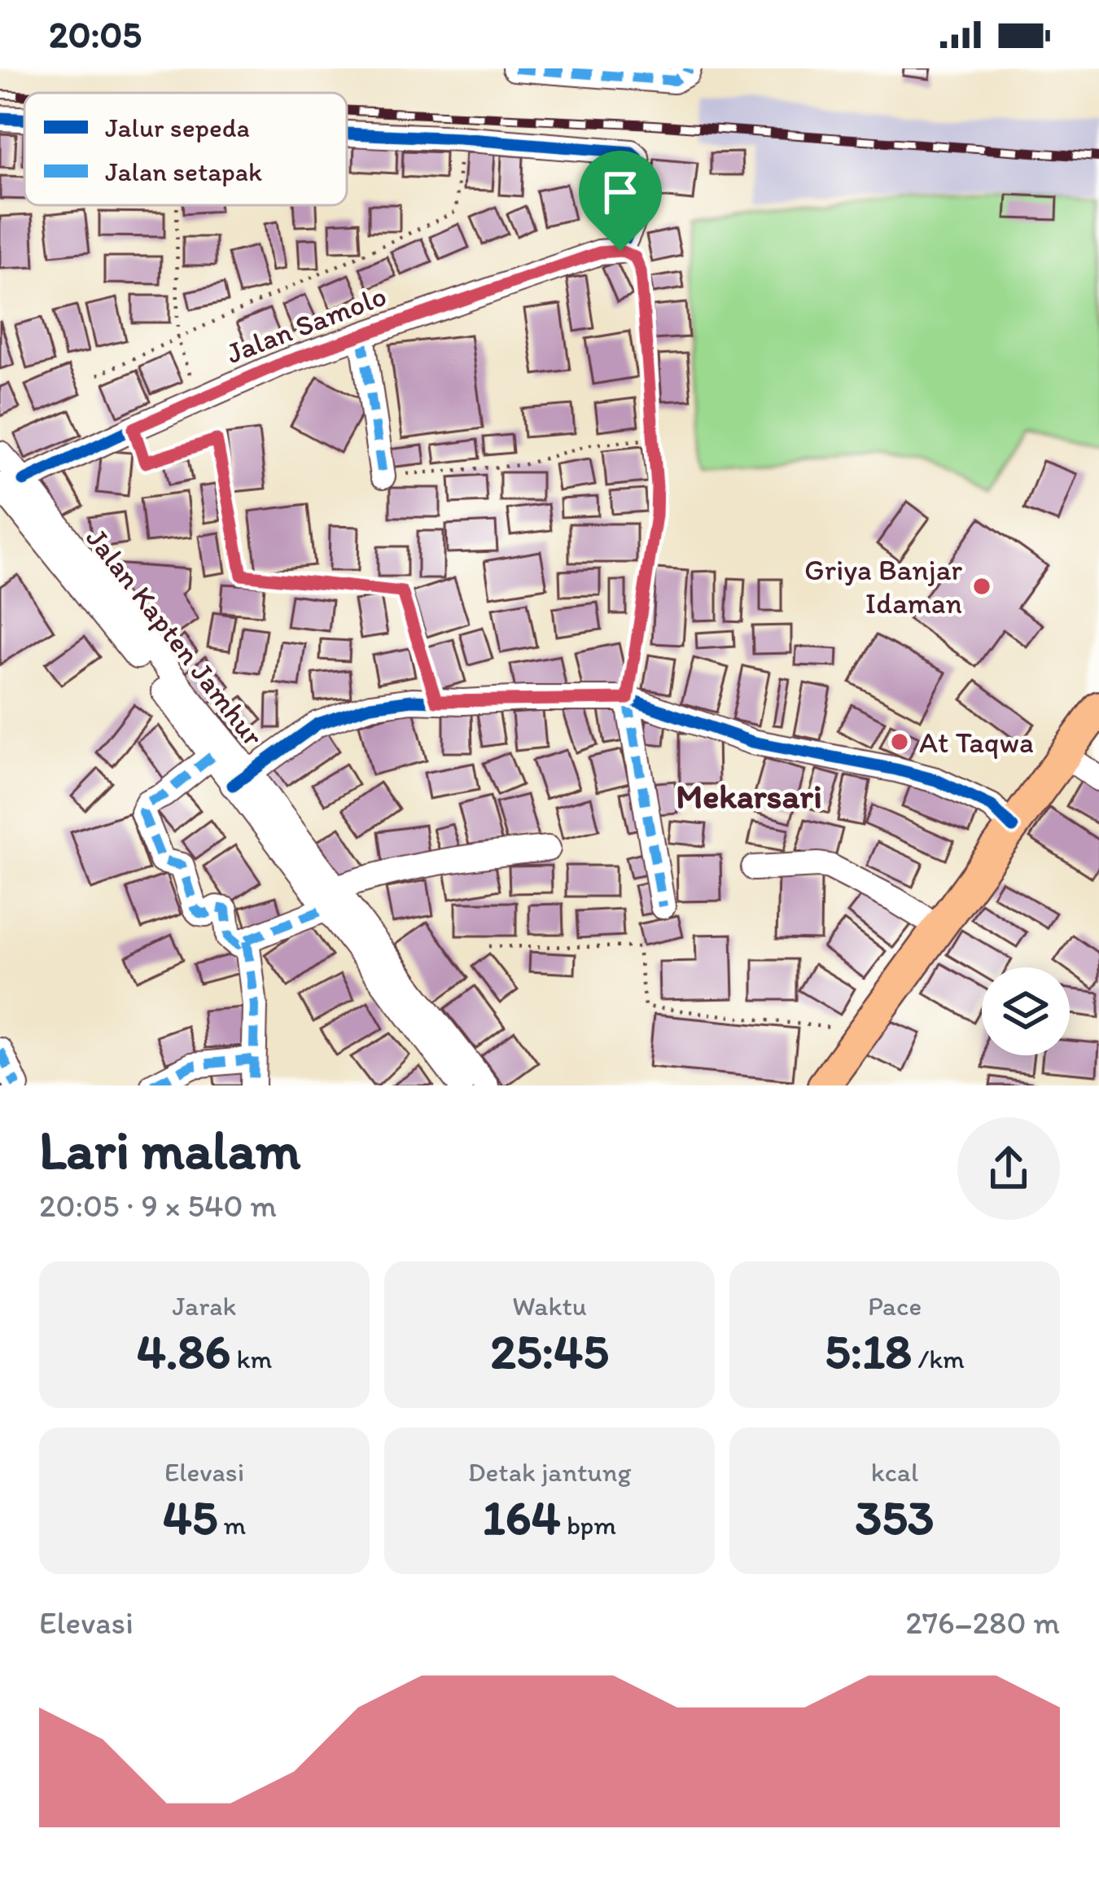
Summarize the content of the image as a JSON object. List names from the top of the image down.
{
  "streets": {
    "street": ["Jalan Samolo", "Jalan Kapten Jamhur"]
  },
  "crossings": [
    ["Jalan Samolo", "Jalan Kapten Jamhur"]
  ],
  "districts": ["Mekarsari"],
  "places": ["Griya Banjar Idaman", "At Taqwa"],
  "legend": ["Jalur sepeda", "Jalan setapak"],
  "page": {
    "status": "20:05",
    "heading": ["Lari malam", "20:05 · 9 × 540 m"],
    "stats": [
      ["Jarak", "4.86 km"],
      ["Waktu", "25:45"],
      ["Pace", "5:18 /km"],
      ["Elevasi", "45 m"],
      ["Detak jantung", "164 bpm"],
      ["kcal", "353"]
    ],
    "chart": ["Elevasi", "276–280 m"]
  }
}
